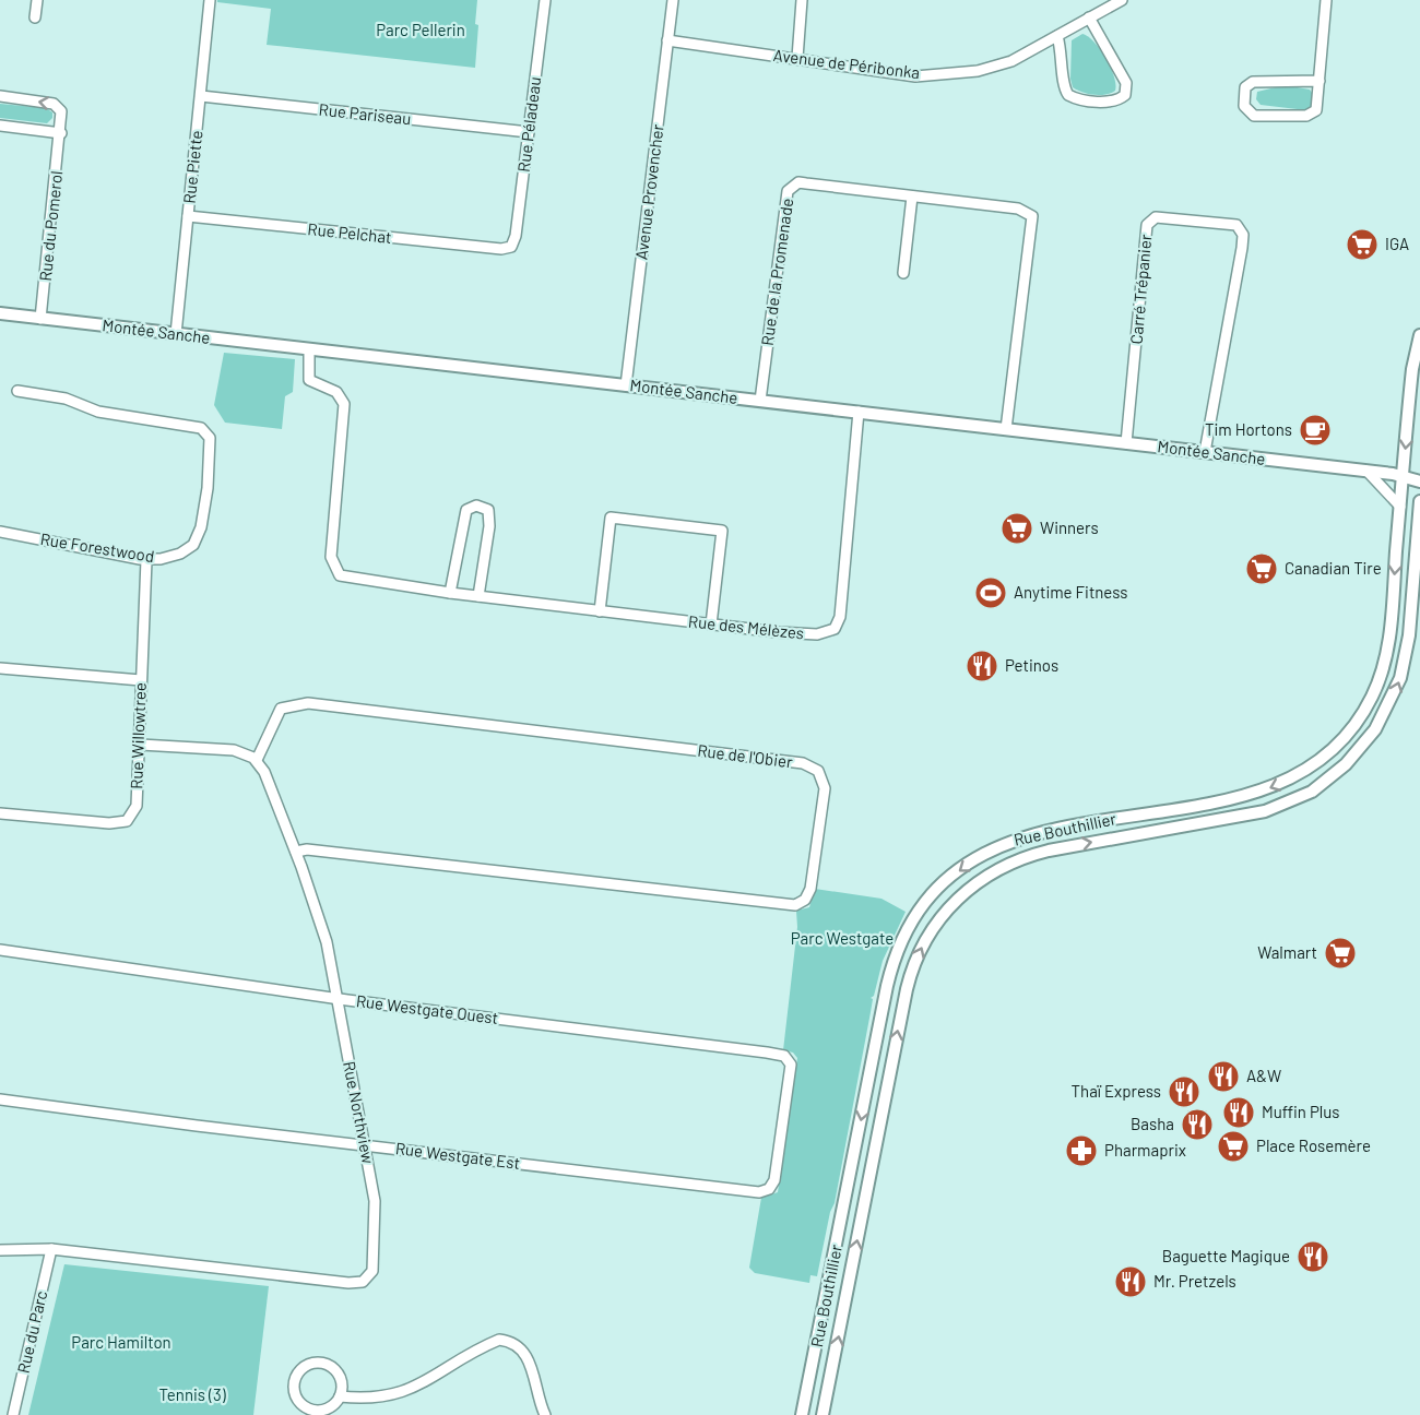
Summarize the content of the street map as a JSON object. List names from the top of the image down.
{
  "streets": {
    "street": [
      "Avenue de Péribonka",
      "Rue Pariseau",
      "Rue Péladeau",
      "Rue Piette",
      "Avenue Provencher",
      "Rue du Pomerol",
      "Rue Pelchat",
      "Rue de la Promenade",
      "Carré Trépanier",
      "Montée Sanche",
      "Rue Forestwood",
      "Rue des Mélèzes",
      "Rue Willowtree",
      "Rue de l'Obier",
      "Rue Bouthillier",
      "Rue Westgate Ouest",
      "Rue Northview",
      "Rue Westgate Est",
      "Rue du Parc"
    ]
  },
  "crossings": [
    ["Avenue de Péribonka", "Avenue Provencher"],
    ["Rue Pariseau", "Rue Péladeau"],
    ["Rue Pariseau", "Rue Piette"],
    ["Rue Péladeau", "Rue Pelchat"],
    ["Rue Piette", "Rue Pelchat"],
    ["Rue Piette", "Montée Sanche"],
    ["Avenue Provencher", "Montée Sanche"],
    ["Rue du Pomerol", "Montée Sanche"],
    ["Rue de la Promenade", "Montée Sanche"],
    ["Carré Trépanier", "Montée Sanche"],
    ["Montée Sanche", "Rue des Mélèzes"],
    ["Montée Sanche", "Rue Bouthillier"],
    ["Rue Forestwood", "Rue Willowtree"],
    ["Rue de l'Obier", "Rue Northview"],
    ["Rue Westgate Ouest", "Rue Northview"],
    ["Rue Westgate Ouest", "Rue Westgate Est"],
    ["Rue Northview", "Rue Westgate Est"],
    ["Rue Northview", "Rue du Parc"]
  ],
  "parks": [
    "Parc Pellerin",
    "Parc Westgate",
    "Parc Hamilton",
    "Tennis (3)"
  ],
  "places": {
    "supermarket": [
      "IGA",
      "Winners",
      "Canadian Tire",
      "Walmart",
      "Place Rosemère"
    ],
    "cafe": ["Tim Hortons"],
    "sports": ["Anytime Fitness"],
    "restaurant": [
      "Petinos",
      "A&W",
      "Thaï Express",
      "Muffin Plus",
      "Basha",
      "Baguette Magique",
      "Mr. Pretzels"
    ],
    "pharmacy": ["Pharmaprix"]
  }
}
